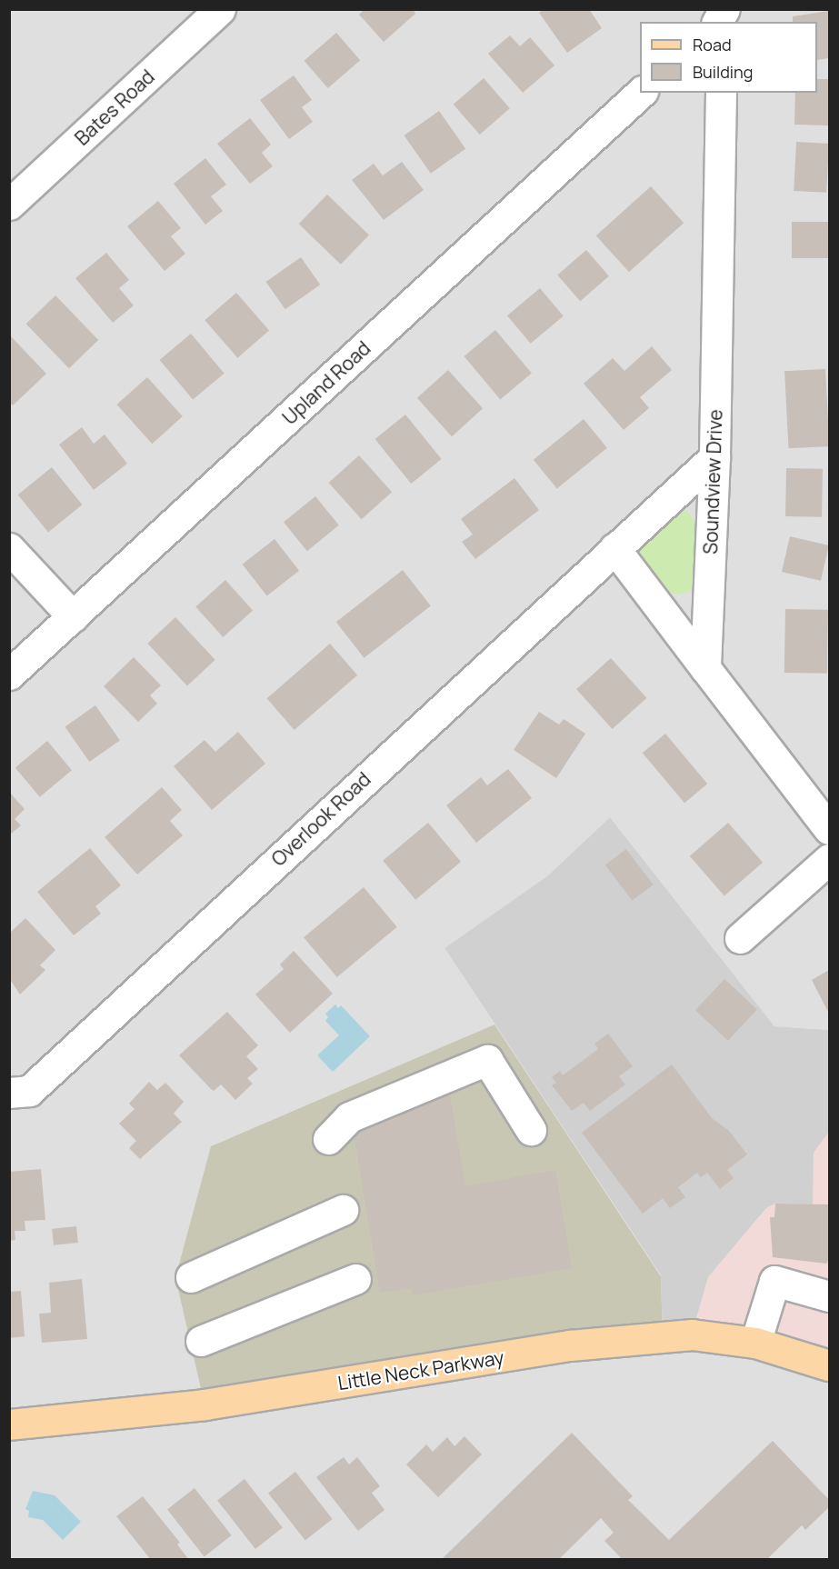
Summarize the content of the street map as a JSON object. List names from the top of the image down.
{
  "streets": {
    "main road": ["Little Neck Parkway"],
    "street": [
      "Bates Road",
      "Upland Road",
      "Soundview Drive",
      "Overlook Road"
    ]
  },
  "crossings": [
    ["Soundview Drive", "Overlook Road"]
  ],
  "legend": ["Road", "Building"]
}
